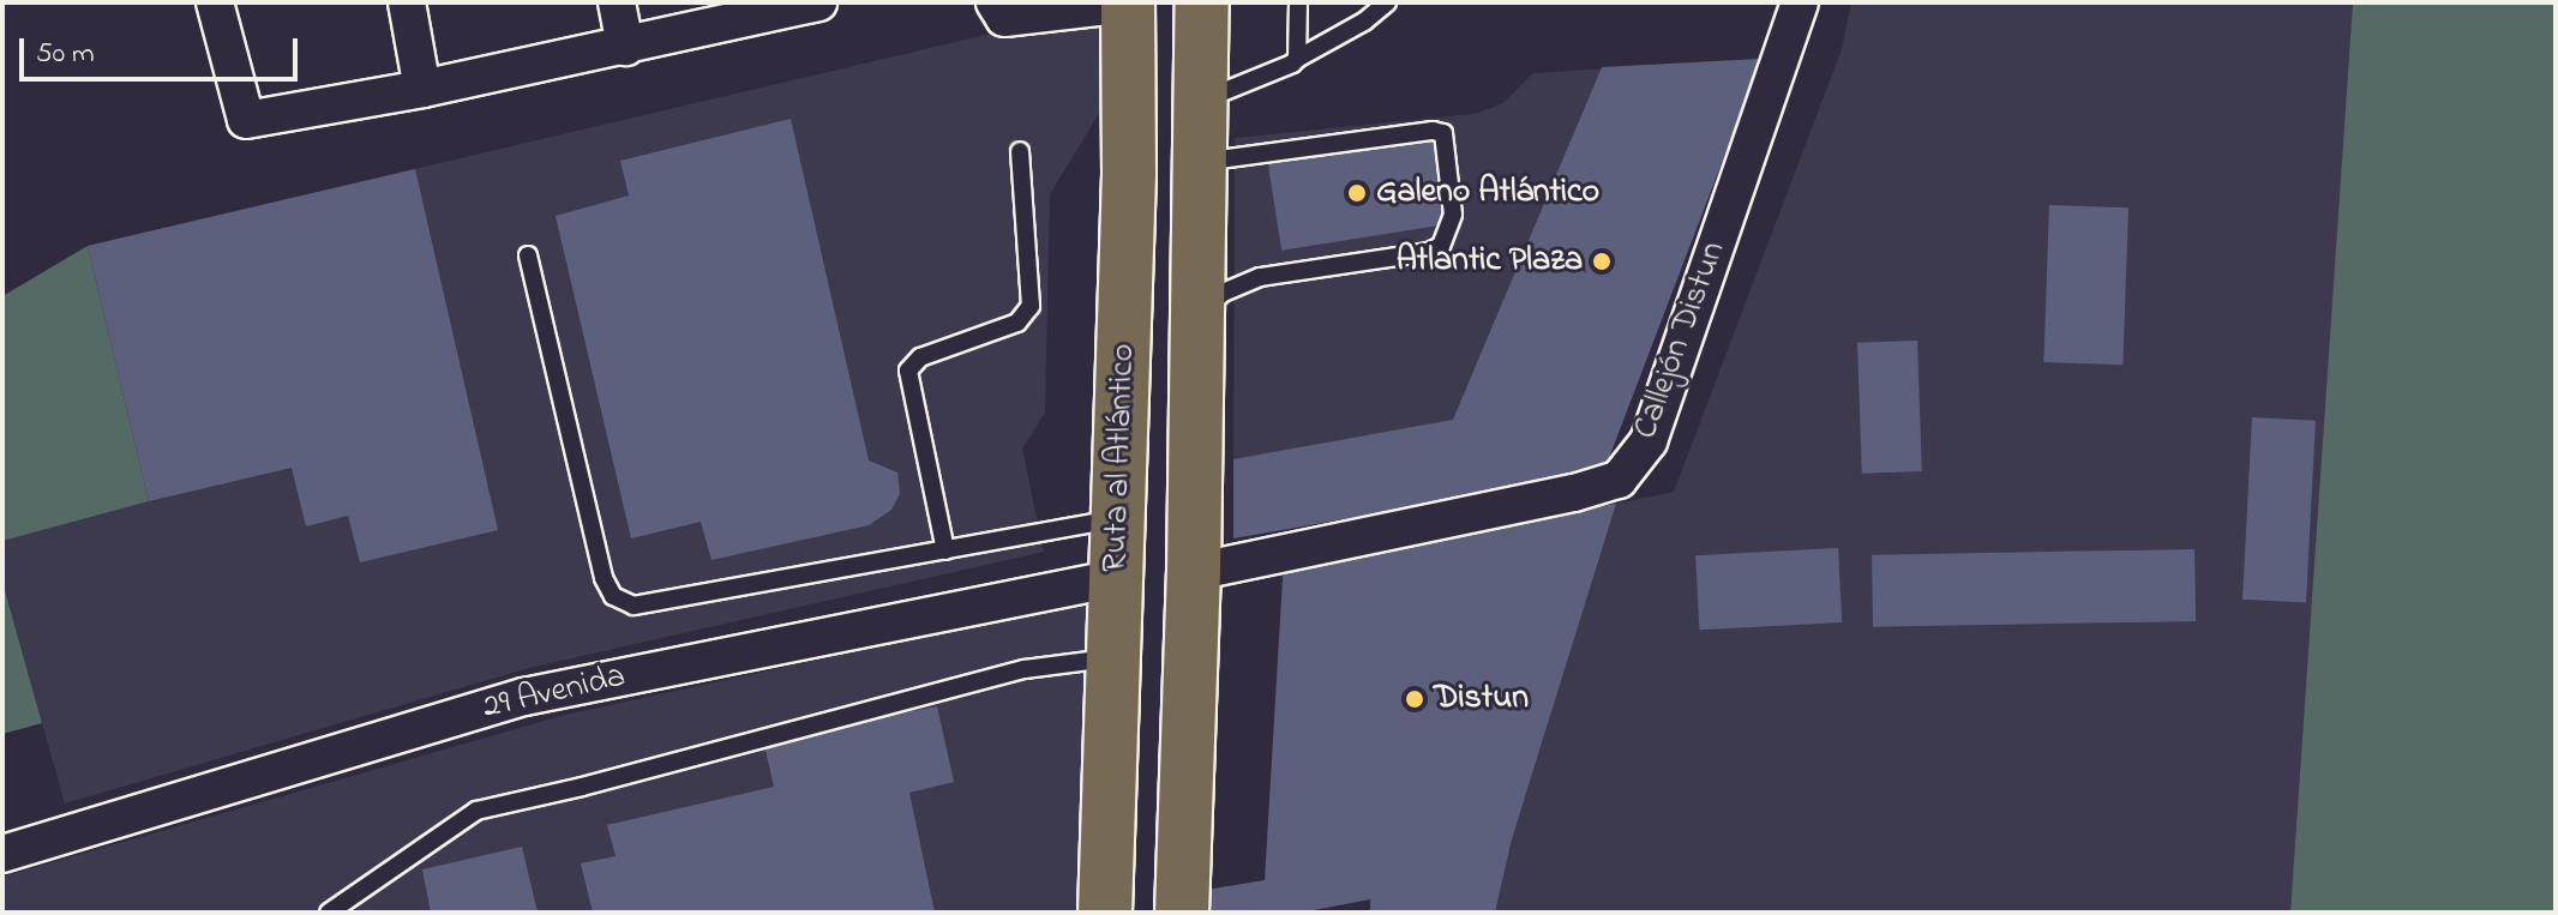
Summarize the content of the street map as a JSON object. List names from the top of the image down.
{
  "streets": {
    "highway": ["Ruta al Atlántico"],
    "street": ["Callejón Distun", "29 Avenida"]
  },
  "crossings": [
    ["Ruta al Atlántico", "29 Avenida"]
  ],
  "places": ["Galeno Atlántico", "Atlantic Plaza", "Distun"],
  "scale_bar": "50 m"
}
